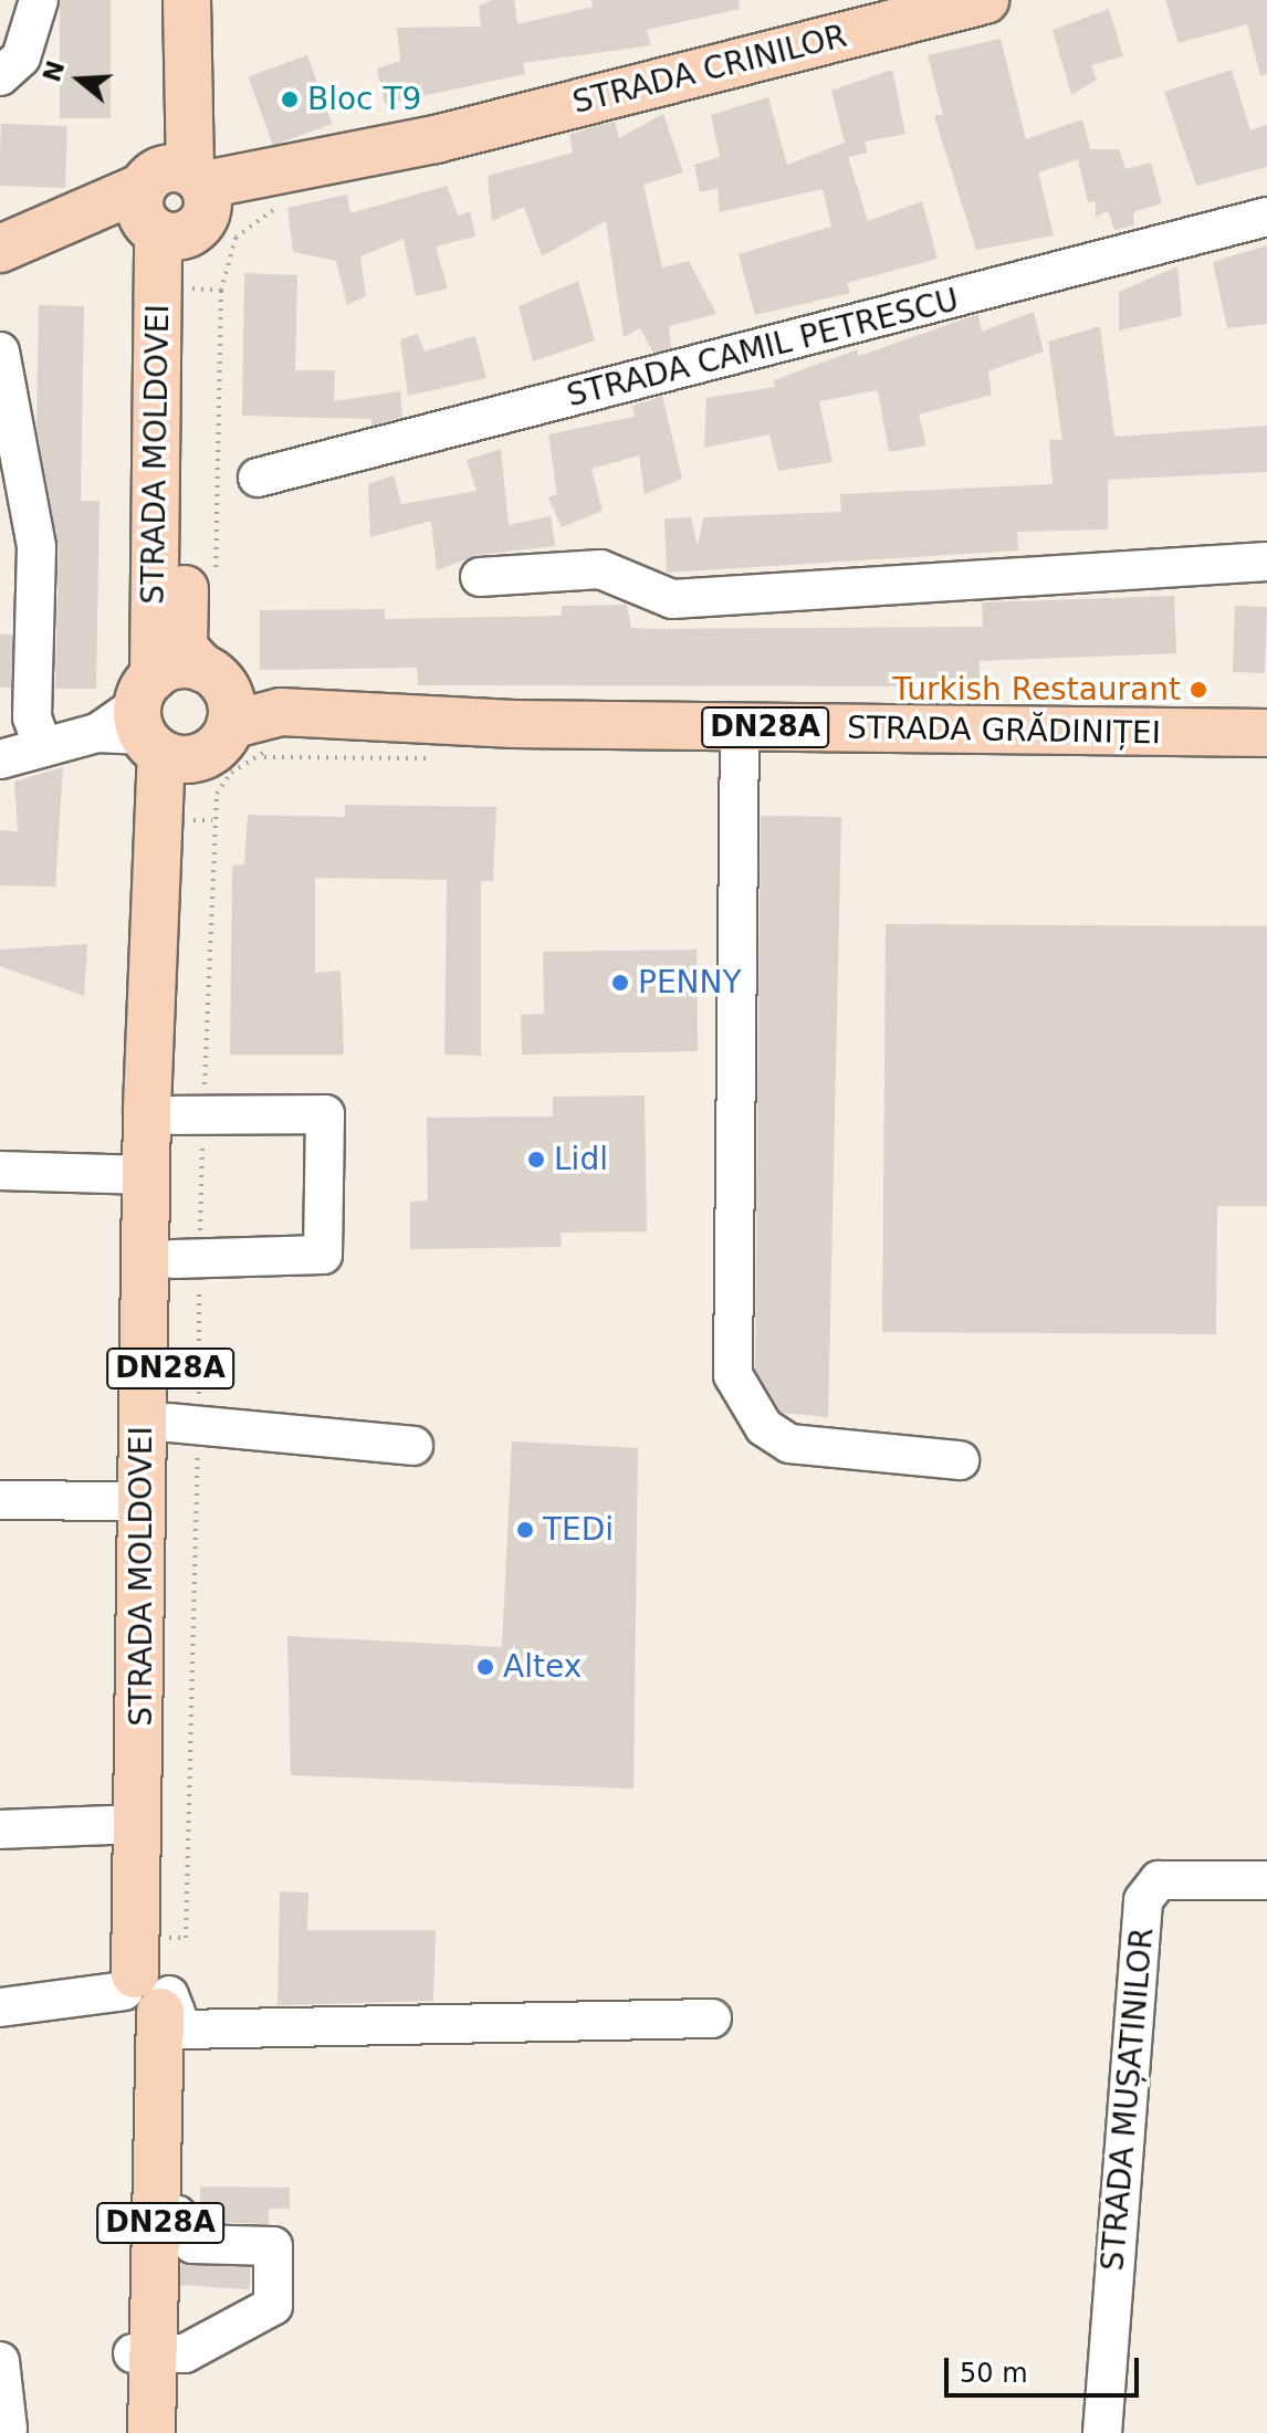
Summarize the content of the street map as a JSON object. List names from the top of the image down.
{
  "streets": {
    "main road": [
      "STRADA CRINILOR",
      "STRADA MOLDOVEI",
      "DN28A",
      "STRADA GRĂDINIȚEI"
    ],
    "street": ["STRADA CAMIL PETRESCU", "STRADA MUȘATINILOR"]
  },
  "crossings": [
    ["STRADA CRINILOR", "STRADA MOLDOVEI"],
    ["STRADA MOLDOVEI", "DN28A"],
    ["STRADA MOLDOVEI", "STRADA GRĂDINIȚEI"],
    ["DN28A", "STRADA GRĂDINIȚEI"]
  ],
  "places": [
    "Bloc T9",
    "Turkish Restaurant",
    "PENNY",
    "Lidl",
    "TEDi",
    "Altex"
  ],
  "scale_bar": "50 m",
  "north": "left"
}
